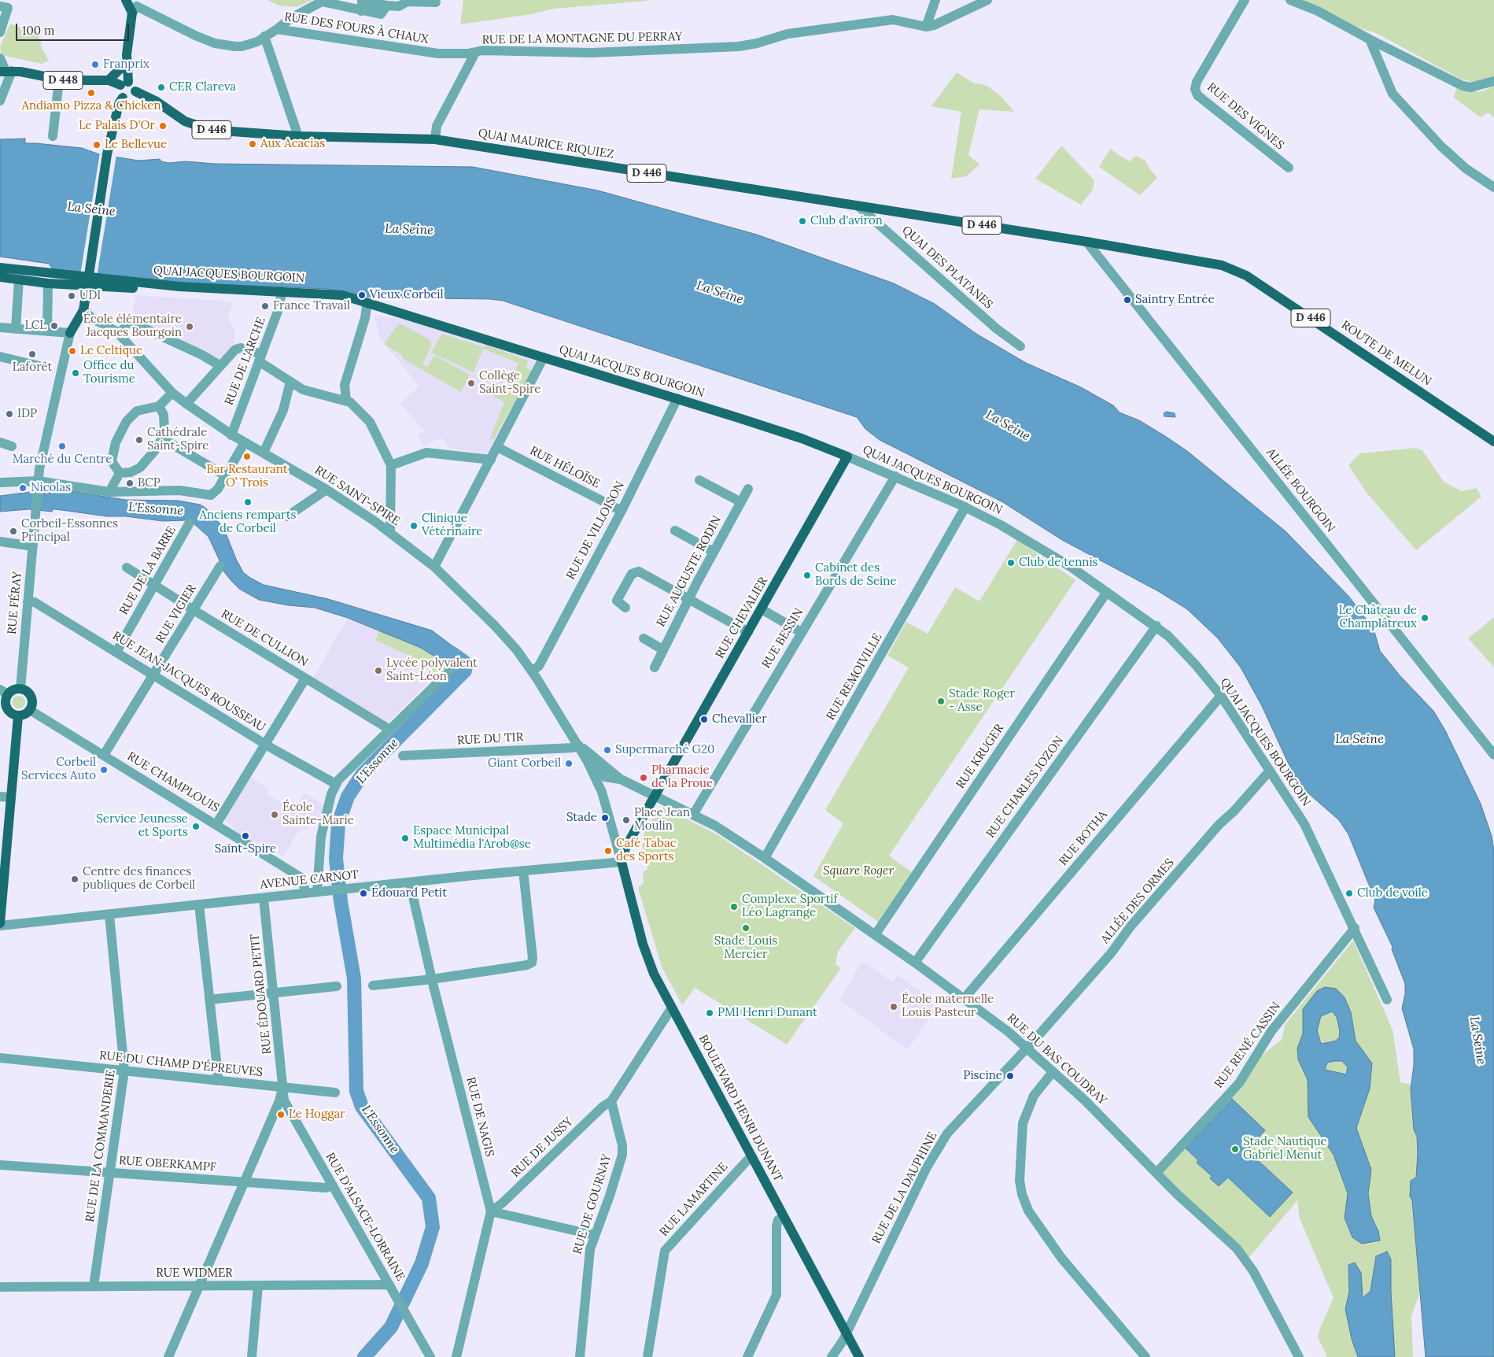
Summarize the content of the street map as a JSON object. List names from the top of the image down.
{
  "streets": {
    "main road": [
      "D 448",
      "D 446",
      "QUAI MAURICE RIQUIEZ",
      "QUAI JACQUES BOURGOIN",
      "ROUTE DE MELUN",
      "RUE CHEVALIER",
      "BOULEVARD HENRI DUNANT"
    ],
    "street": [
      "RUE DES FOURS À CHAUX",
      "RUE DE LA MONTAGNE DU PERRAY",
      "RUE DES VIGNES",
      "QUAI DES PLATANES",
      "RUE DE L'ARCHE",
      "RUE HÉLOÏSE",
      "ALLÉE BOURGOIN",
      "RUE SAINT-SPIRE",
      "RUE DE VILLOISON",
      "RUE DE LA BARRE",
      "RUE AUGUSTE RODIN",
      "RUE FÉRAY",
      "RUE VIGIER",
      "RUE DE CULLION",
      "RUE BESSIN",
      "RUE REMOIVILLE",
      "RUE JEAN-JACQUES ROUSSEAU",
      "RUE DU TIR",
      "RUE KRUGER",
      "RUE CHAMPLOUIS",
      "RUE CHARLES JOZON",
      "RUE BOTHA",
      "AVENUE CARNOT",
      "ALLÉE DES ORMES",
      "RUE ÉDOUARD PETIT",
      "RUE RENÉ CASSIN",
      "RUE DU BAS COUDRAY",
      "RUE DU CHAMP D'ÉPREUVES",
      "RUE DE NAGIS",
      "RUE DE LA COMMANDERIE",
      "RUE DE JUSSY",
      "RUE OBERKAMPF",
      "RUE DE LA DAUPHINE",
      "RUE LAMARTINE",
      "RUE DE GOURNAY",
      "RUE D'ALSACE-LORRAINE",
      "RUE WIDMER"
    ]
  },
  "crossings": [
    ["RUE DES FOURS À CHAUX", "RUE DE LA MONTAGNE DU PERRAY"],
    ["D 448", "D 446"],
    ["D 446", "QUAI MAURICE RIQUIEZ"],
    ["D 446", "QUAI DES PLATANES"],
    ["D 446", "ROUTE DE MELUN"],
    ["D 446", "ALLÉE BOURGOIN"],
    ["QUAI MAURICE RIQUIEZ", "QUAI DES PLATANES"],
    ["QUAI JACQUES BOURGOIN", "RUE DE L'ARCHE"],
    ["QUAI JACQUES BOURGOIN", "RUE DE VILLOISON"],
    ["QUAI JACQUES BOURGOIN", "RUE CHEVALIER"],
    ["QUAI JACQUES BOURGOIN", "RUE BESSIN"],
    ["QUAI JACQUES BOURGOIN", "RUE REMOIVILLE"],
    ["QUAI JACQUES BOURGOIN", "RUE KRUGER"],
    ["QUAI JACQUES BOURGOIN", "RUE CHARLES JOZON"],
    ["QUAI JACQUES BOURGOIN", "RUE BOTHA"],
    ["QUAI JACQUES BOURGOIN", "ALLÉE DES ORMES"],
    ["QUAI JACQUES BOURGOIN", "RUE RENÉ CASSIN"],
    ["ROUTE DE MELUN", "ALLÉE BOURGOIN"],
    ["RUE DE L'ARCHE", "RUE SAINT-SPIRE"],
    ["RUE HÉLOÏSE", "RUE DE VILLOISON"],
    ["RUE SAINT-SPIRE", "RUE DE VILLOISON"],
    ["RUE SAINT-SPIRE", "RUE CHEVALIER"],
    ["RUE SAINT-SPIRE", "RUE DU TIR"],
    ["RUE SAINT-SPIRE", "AVENUE CARNOT"],
    ["RUE SAINT-SPIRE", "RUE DU BAS COUDRAY"],
    ["RUE SAINT-SPIRE", "BOULEVARD HENRI DUNANT"],
    ["RUE DE LA BARRE", "RUE DE CULLION"],
    ["RUE DE LA BARRE", "RUE JEAN-JACQUES ROUSSEAU"],
    ["RUE FÉRAY", "RUE JEAN-JACQUES ROUSSEAU"],
    ["RUE FÉRAY", "RUE CHAMPLOUIS"],
    ["RUE VIGIER", "RUE DE CULLION"],
    ["RUE VIGIER", "RUE JEAN-JACQUES ROUSSEAU"],
    ["RUE VIGIER", "RUE CHAMPLOUIS"],
    ["RUE CHEVALIER", "AVENUE CARNOT"],
    ["RUE CHEVALIER", "RUE DU BAS COUDRAY"],
    ["RUE CHEVALIER", "BOULEVARD HENRI DUNANT"],
    ["RUE BESSIN", "RUE DU BAS COUDRAY"],
    ["RUE REMOIVILLE", "RUE DU BAS COUDRAY"],
    ["RUE KRUGER", "RUE DU BAS COUDRAY"],
    ["RUE CHAMPLOUIS", "AVENUE CARNOT"],
    ["RUE CHARLES JOZON", "RUE DU BAS COUDRAY"],
    ["RUE BOTHA", "RUE DU BAS COUDRAY"],
    ["AVENUE CARNOT", "RUE ÉDOUARD PETIT"],
    ["AVENUE CARNOT", "BOULEVARD HENRI DUNANT"],
    ["AVENUE CARNOT", "RUE DE NAGIS"],
    ["AVENUE CARNOT", "RUE DE LA COMMANDERIE"],
    ["ALLÉE DES ORMES", "RUE DU BAS COUDRAY"],
    ["ALLÉE DES ORMES", "RUE DE LA DAUPHINE"],
    ["RUE ÉDOUARD PETIT", "RUE DU CHAMP D'ÉPREUVES"],
    ["RUE ÉDOUARD PETIT", "RUE D'ALSACE-LORRAINE"],
    ["RUE RENÉ CASSIN", "RUE DU BAS COUDRAY"],
    ["RUE DU BAS COUDRAY", "RUE DE LA DAUPHINE"],
    ["RUE DU CHAMP D'ÉPREUVES", "RUE DE LA COMMANDERIE"],
    ["RUE DU CHAMP D'ÉPREUVES", "RUE D'ALSACE-LORRAINE"],
    ["BOULEVARD HENRI DUNANT", "RUE DE LA DAUPHINE"],
    ["BOULEVARD HENRI DUNANT", "RUE LAMARTINE"],
    ["RUE DE NAGIS", "RUE DE JUSSY"],
    ["RUE DE LA COMMANDERIE", "RUE OBERKAMPF"],
    ["RUE DE LA COMMANDERIE", "RUE WIDMER"],
    ["RUE DE JUSSY", "RUE DE GOURNAY"],
    ["RUE OBERKAMPF", "RUE D'ALSACE-LORRAINE"],
    ["RUE D'ALSACE-LORRAINE", "RUE WIDMER"]
  ],
  "water": ["La Seine", "L'Essonne"],
  "parks": ["Square Roger"],
  "places": [
    "Franprix",
    "CER Clareva",
    "Andiamo Pizza & Chicken",
    "Le Palais D'Or",
    "Aux Acacias",
    "Le Bellevue",
    "Club d'aviron",
    "Vieux Corbeil",
    "UDI",
    "Saintry Entrée",
    "France Travail",
    "LCL",
    "École élémentaire Jacques Bourgoin",
    "Le Celtique",
    "Laforêt",
    "Office du Tourisme",
    "Collège Saint-Spire",
    "IDP",
    "Cathédrale Saint-Spire",
    "Marché du Centre",
    "Bar Restaurant O’ Trois",
    "BCP",
    "Nicolas",
    "Anciens remparts de Corbeil",
    "Clinique Vétérinaire",
    "Corbeil-Essonnes Principal",
    "Club de tennis",
    "Cabinet des Bords de Seine",
    "Le Château de Champlâtreux",
    "Lycée polyvalent Saint-Léon",
    "Stade Roger - Asse",
    "Chevallier",
    "Supermarché G20",
    "Giant Corbeil",
    "Corbeil Services Auto",
    "Pharmacie de la Proue",
    "École Sainte-Marie",
    "Stade",
    "Place Jean Moulin",
    "Service Jeunesse et Sports",
    "Saint-Spire",
    "Espace Municipal Multimédia l'Arob@se",
    "Café Tabac des Sports",
    "Centre des finances publiques de Corbeil",
    "Édouard Petit",
    "Club de voile",
    "Complexe Sportif Léo Lagrange",
    "Stade Louis Mercier",
    "École maternelle Louis Pasteur",
    "PMI Henri Dunant",
    "Piscine",
    "Le Hoggar",
    "Stade Nautique Gabriel Menut"
  ],
  "scale_bar": "100 m"
}
